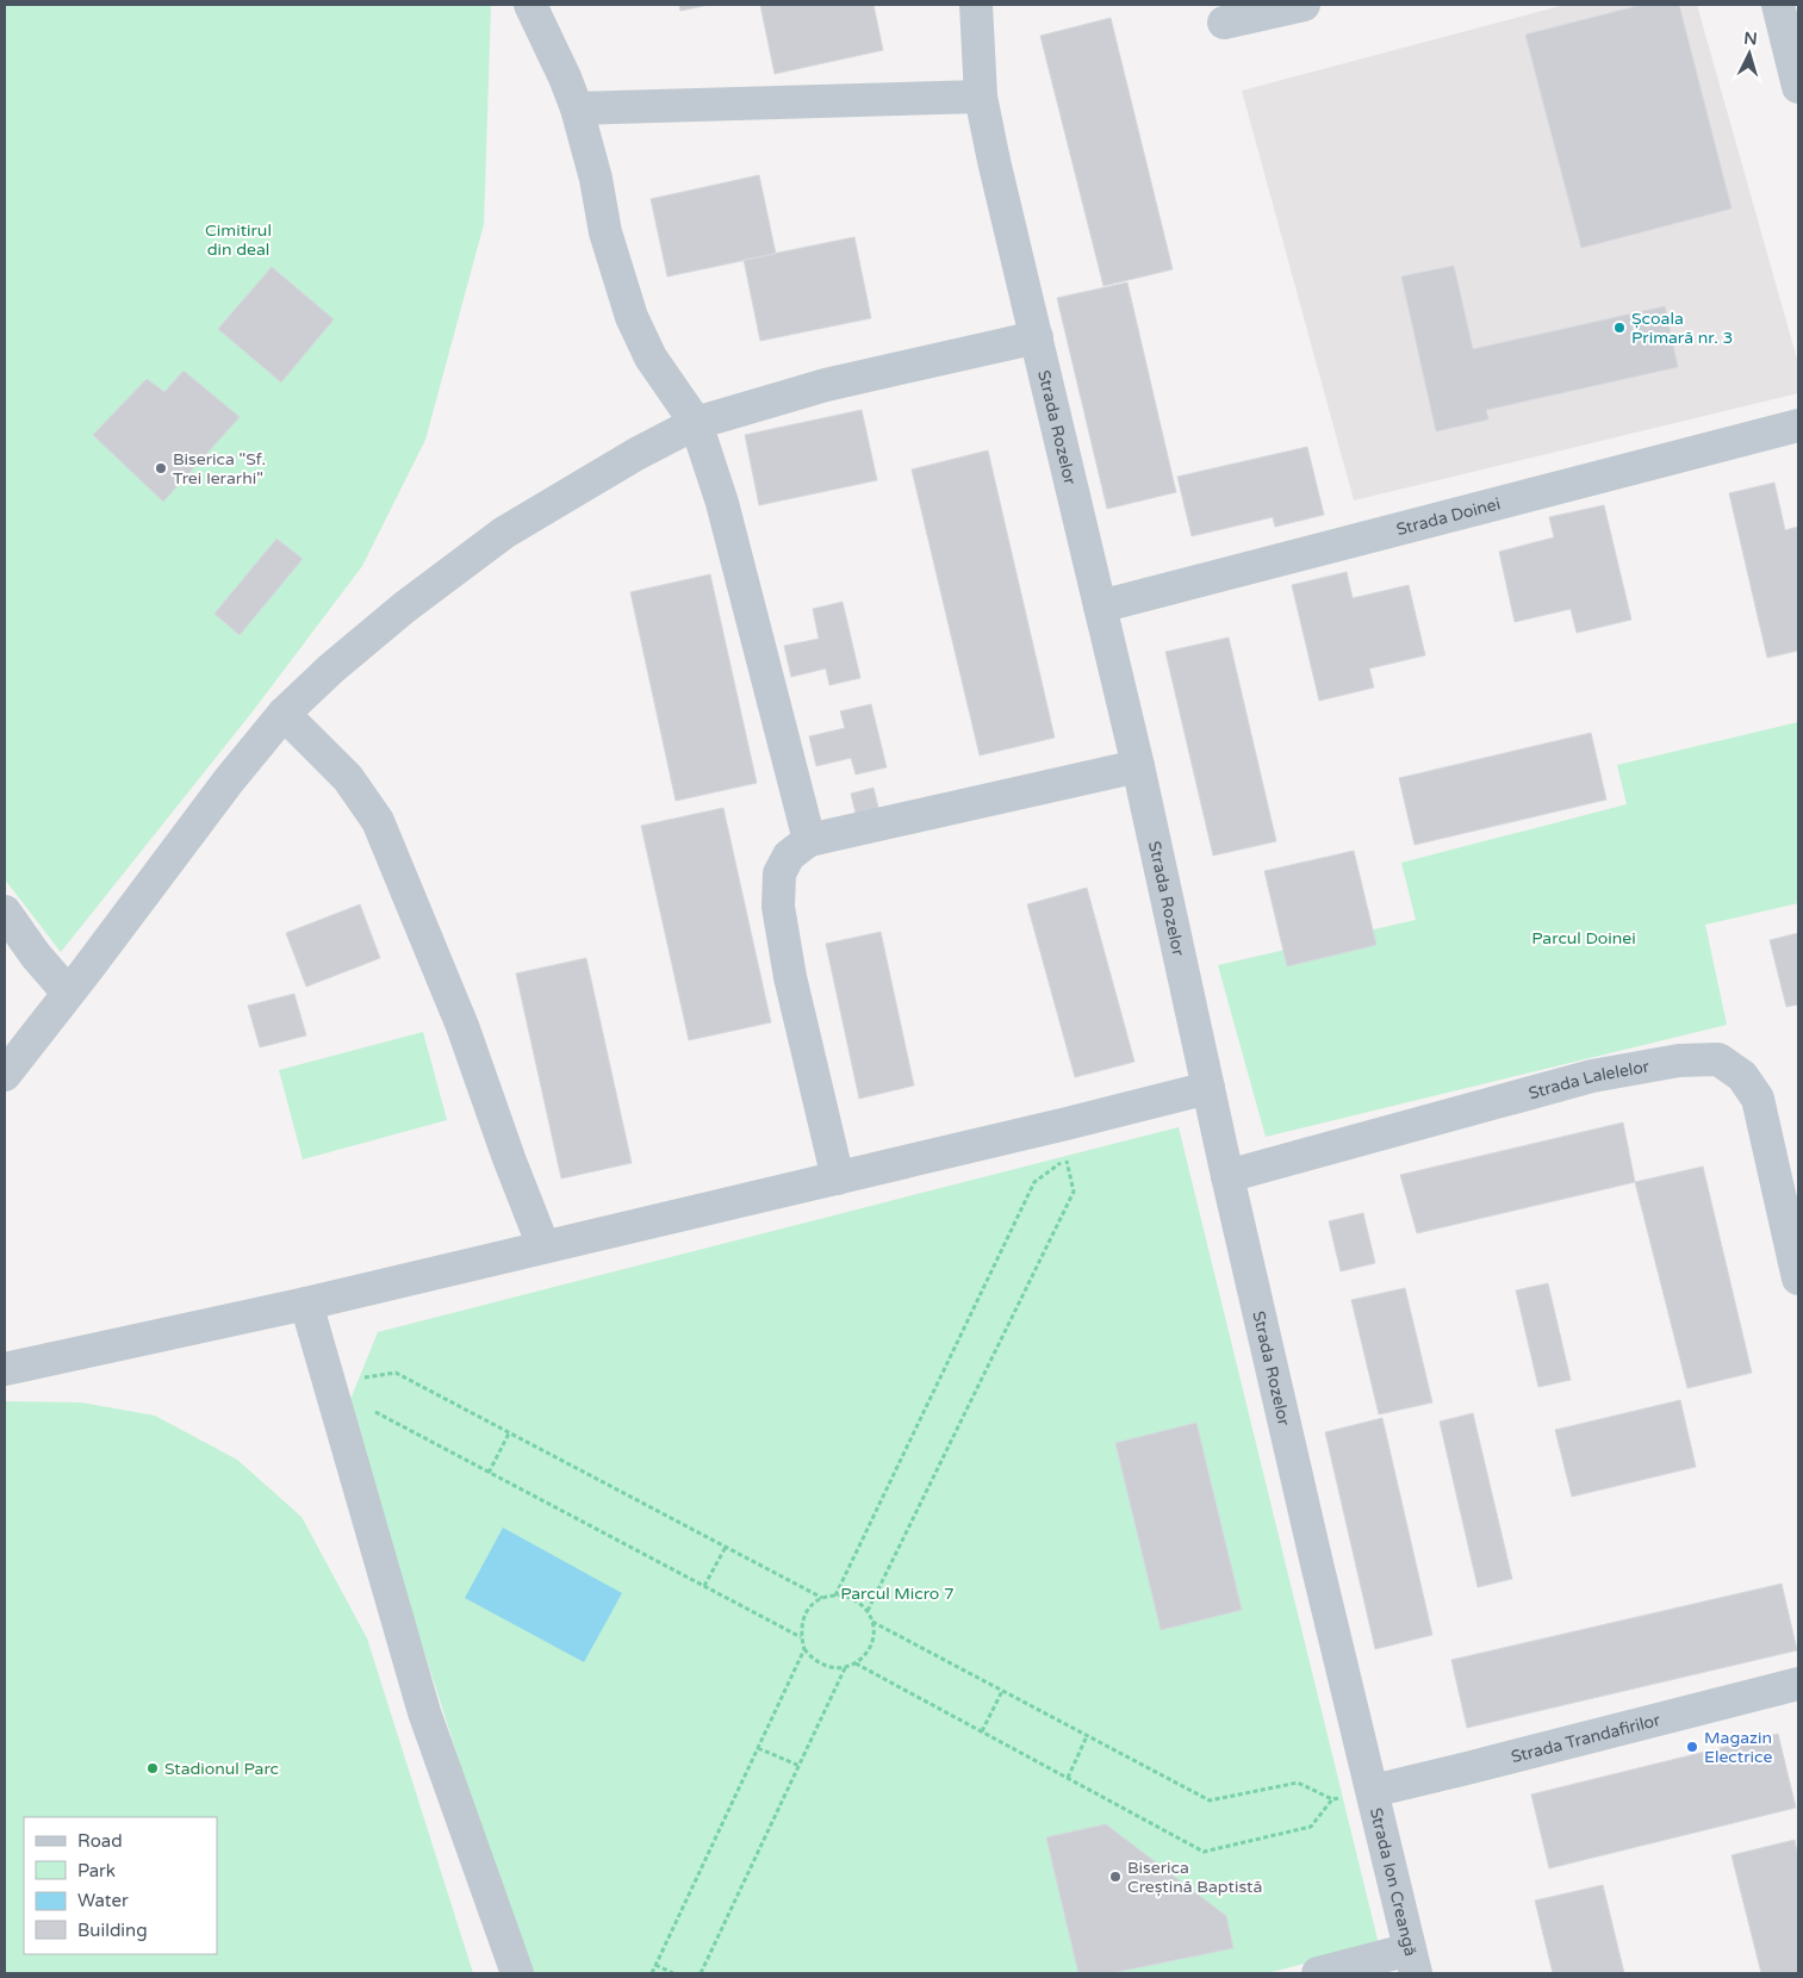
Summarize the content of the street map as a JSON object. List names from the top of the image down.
{
  "streets": {
    "street": [
      "Strada Rozelor",
      "Strada Doinei",
      "Strada Lalelelor",
      "Strada Trandafirilor",
      "Strada Ion Creangă"
    ]
  },
  "crossings": [
    ["Strada Rozelor", "Strada Doinei"],
    ["Strada Rozelor", "Strada Lalelelor"],
    ["Strada Rozelor", "Strada Trandafirilor"],
    ["Strada Rozelor", "Strada Ion Creangă"],
    ["Strada Trandafirilor", "Strada Ion Creangă"]
  ],
  "parks": ["Cimitirul din deal", "Parcul Doinei", "Parcul Micro 7"],
  "places": [
    "Școala Primară nr. 3",
    "Biserica \"Sf. Trei Ierarhi\"",
    "Magazin Electrice",
    "Stadionul Parc",
    "Biserica Creștină Baptistă"
  ],
  "legend": [
    "Road",
    "Park",
    "Water",
    "Building"
  ],
  "north": "top"
}
